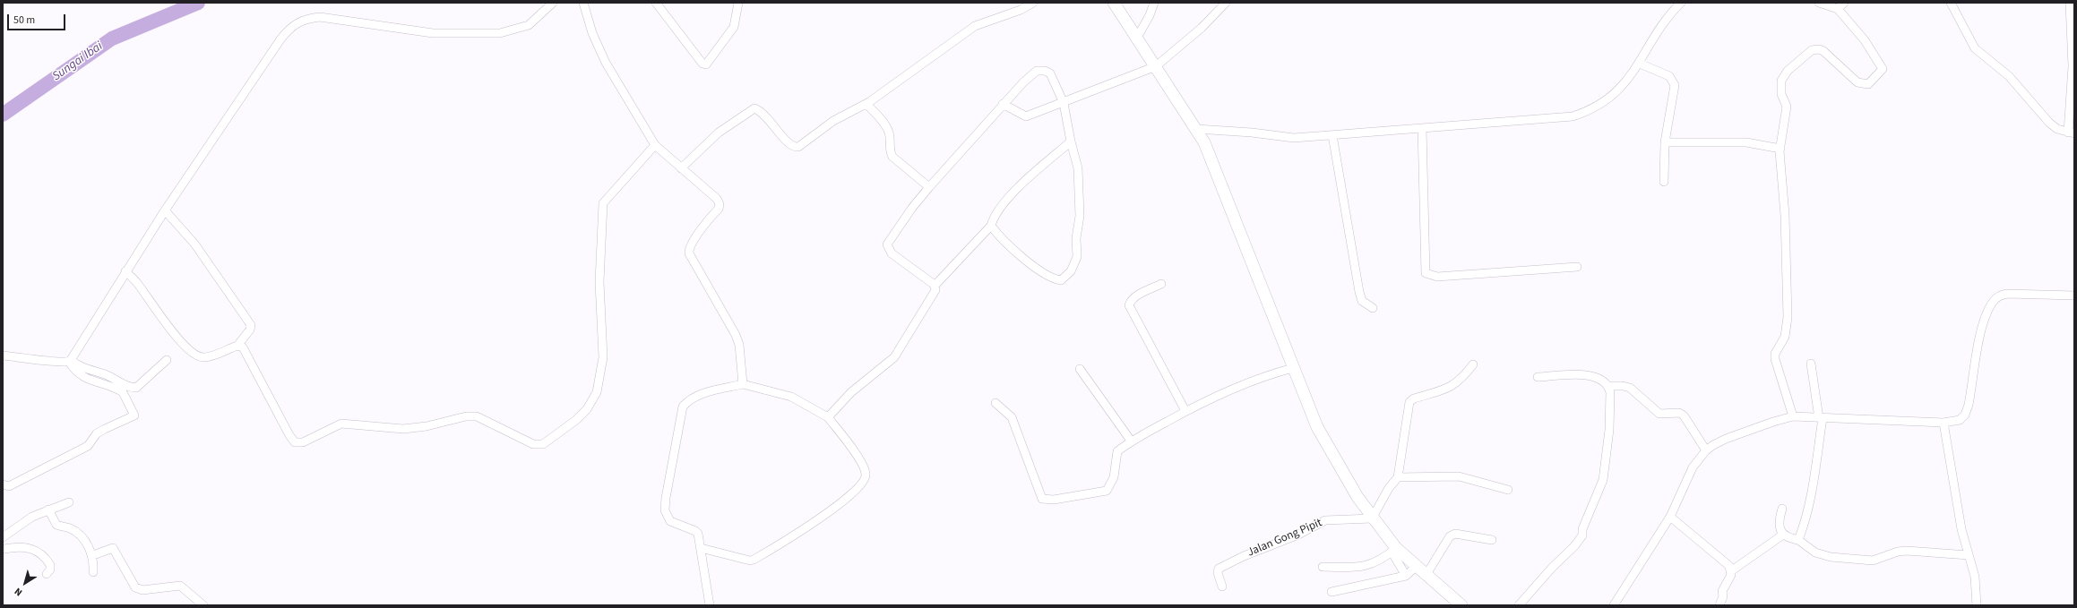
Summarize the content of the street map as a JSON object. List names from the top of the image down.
{
  "streets": {
    "street": ["Jalan Gong Pipit"]
  },
  "water": ["Sungai Ibai"],
  "scale_bar": "50 m",
  "north": "bottom left"
}
